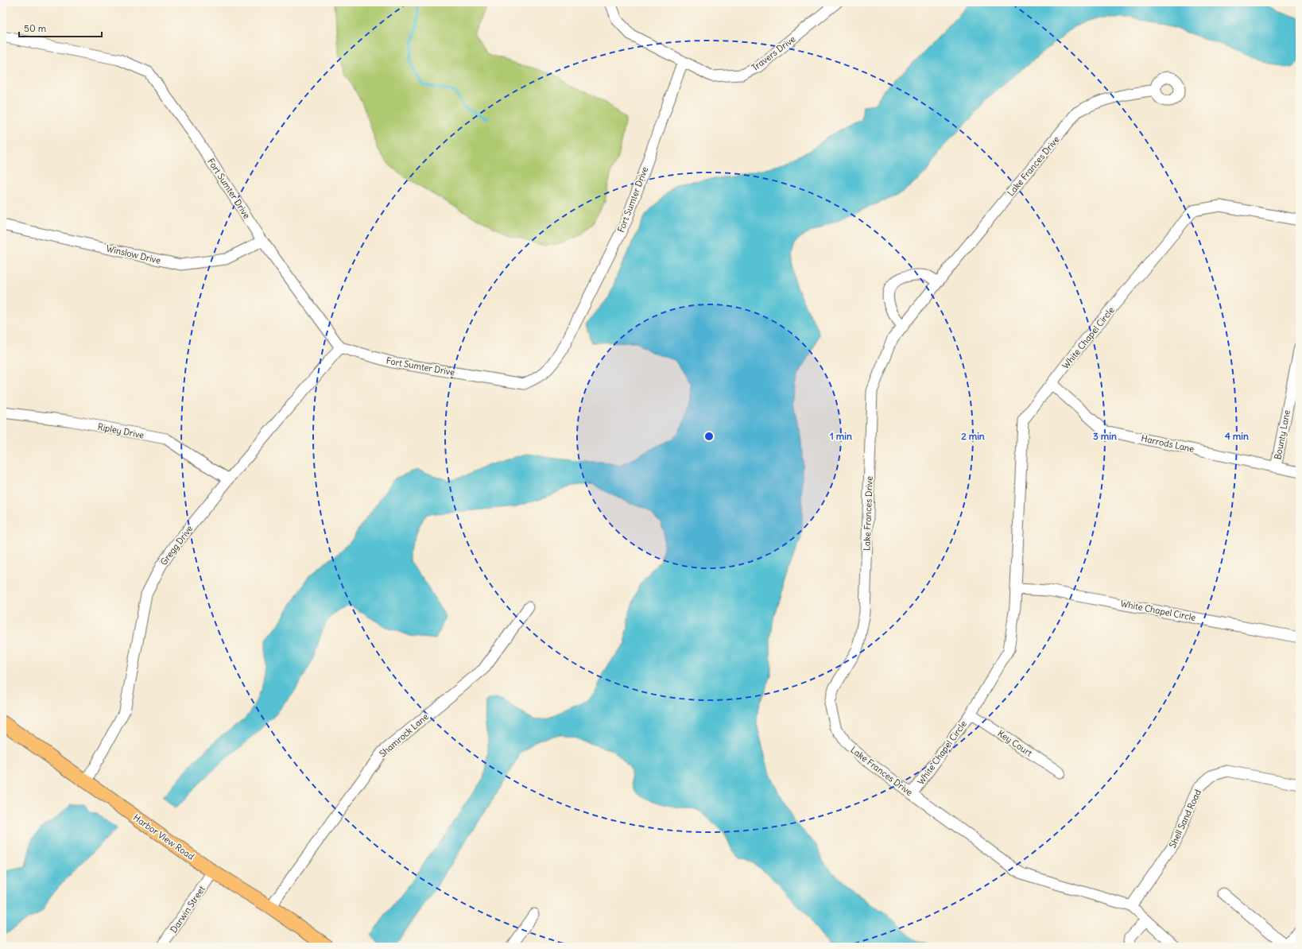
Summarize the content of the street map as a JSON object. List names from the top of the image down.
{
  "streets": {
    "main road": ["Harbor View Road"],
    "street": [
      "Travers Drive",
      "Lake Frances Drive",
      "Fort Sumter Drive",
      "Winslow Drive",
      "White Chapel Circle",
      "Ripley Drive",
      "Bounty Lane",
      "Harrods Lane",
      "Gregg Drive",
      "Shamrock Lane",
      "Key Court",
      "Shell Sand Road",
      "Darwin Street"
    ]
  },
  "crossings": [
    ["Travers Drive", "Fort Sumter Drive"],
    ["Lake Frances Drive", "White Chapel Circle"],
    ["Lake Frances Drive", "Shell Sand Road"],
    ["Fort Sumter Drive", "Winslow Drive"],
    ["Fort Sumter Drive", "Gregg Drive"],
    ["White Chapel Circle", "Harrods Lane"],
    ["White Chapel Circle", "Key Court"],
    ["Ripley Drive", "Gregg Drive"],
    ["Bounty Lane", "Harrods Lane"],
    ["Gregg Drive", "Harbor View Road"],
    ["Shamrock Lane", "Harbor View Road"],
    ["Harbor View Road", "Darwin Street"]
  ],
  "scale_bar": "50 m",
  "rings": [
    "1 min",
    "2 min",
    "3 min",
    "4 min"
  ]
}
